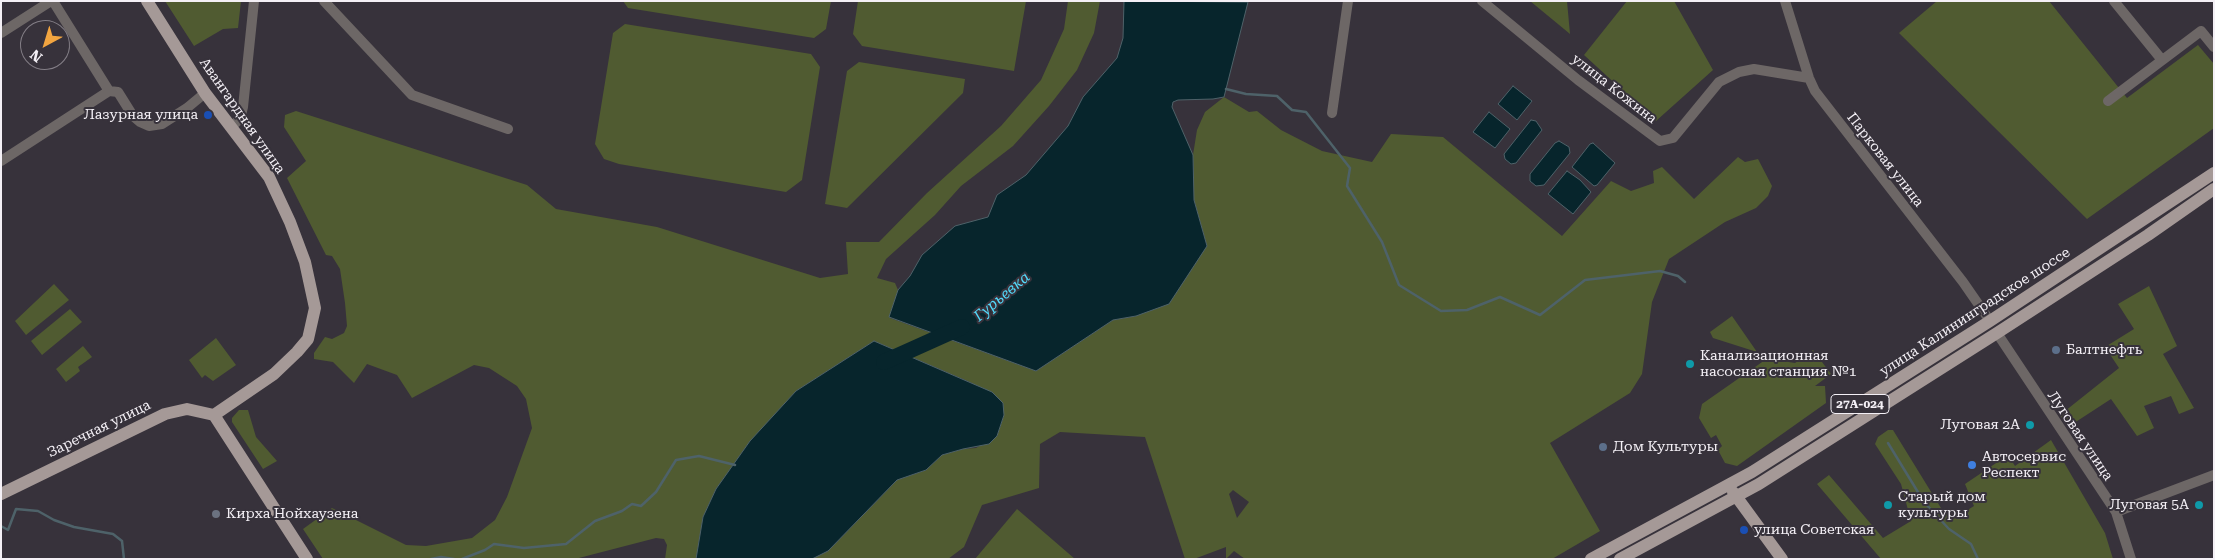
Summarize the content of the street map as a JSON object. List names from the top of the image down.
{
  "streets": {
    "main road": [
      "Авангардная улица",
      "улица Калининградское шоссе",
      "27А-024",
      "Заречная улица"
    ],
    "street": ["улица Кожина", "Парковая улица", "Луговая улица"]
  },
  "crossings": [
    ["улица Кожина", "Парковая улица"],
    ["Авангардная улица", "Заречная улица"],
    ["Парковая улица", "улица Калининградское шоссе"],
    ["улица Калининградское шоссе", "27А-024"],
    ["улица Калининградское шоссе", "Луговая улица"]
  ],
  "water": ["Гурьевка"],
  "places": [
    "Лазурная улица",
    "Балтнефть",
    "Канализационная насосная станция №1",
    "Луговая 2А",
    "Дом Культуры",
    "Автосервис Респект",
    "Старый дом культуры",
    "Луговая 5А",
    "Кирха Нойхаузена",
    "улица Советская"
  ],
  "north": "bottom left"
}
